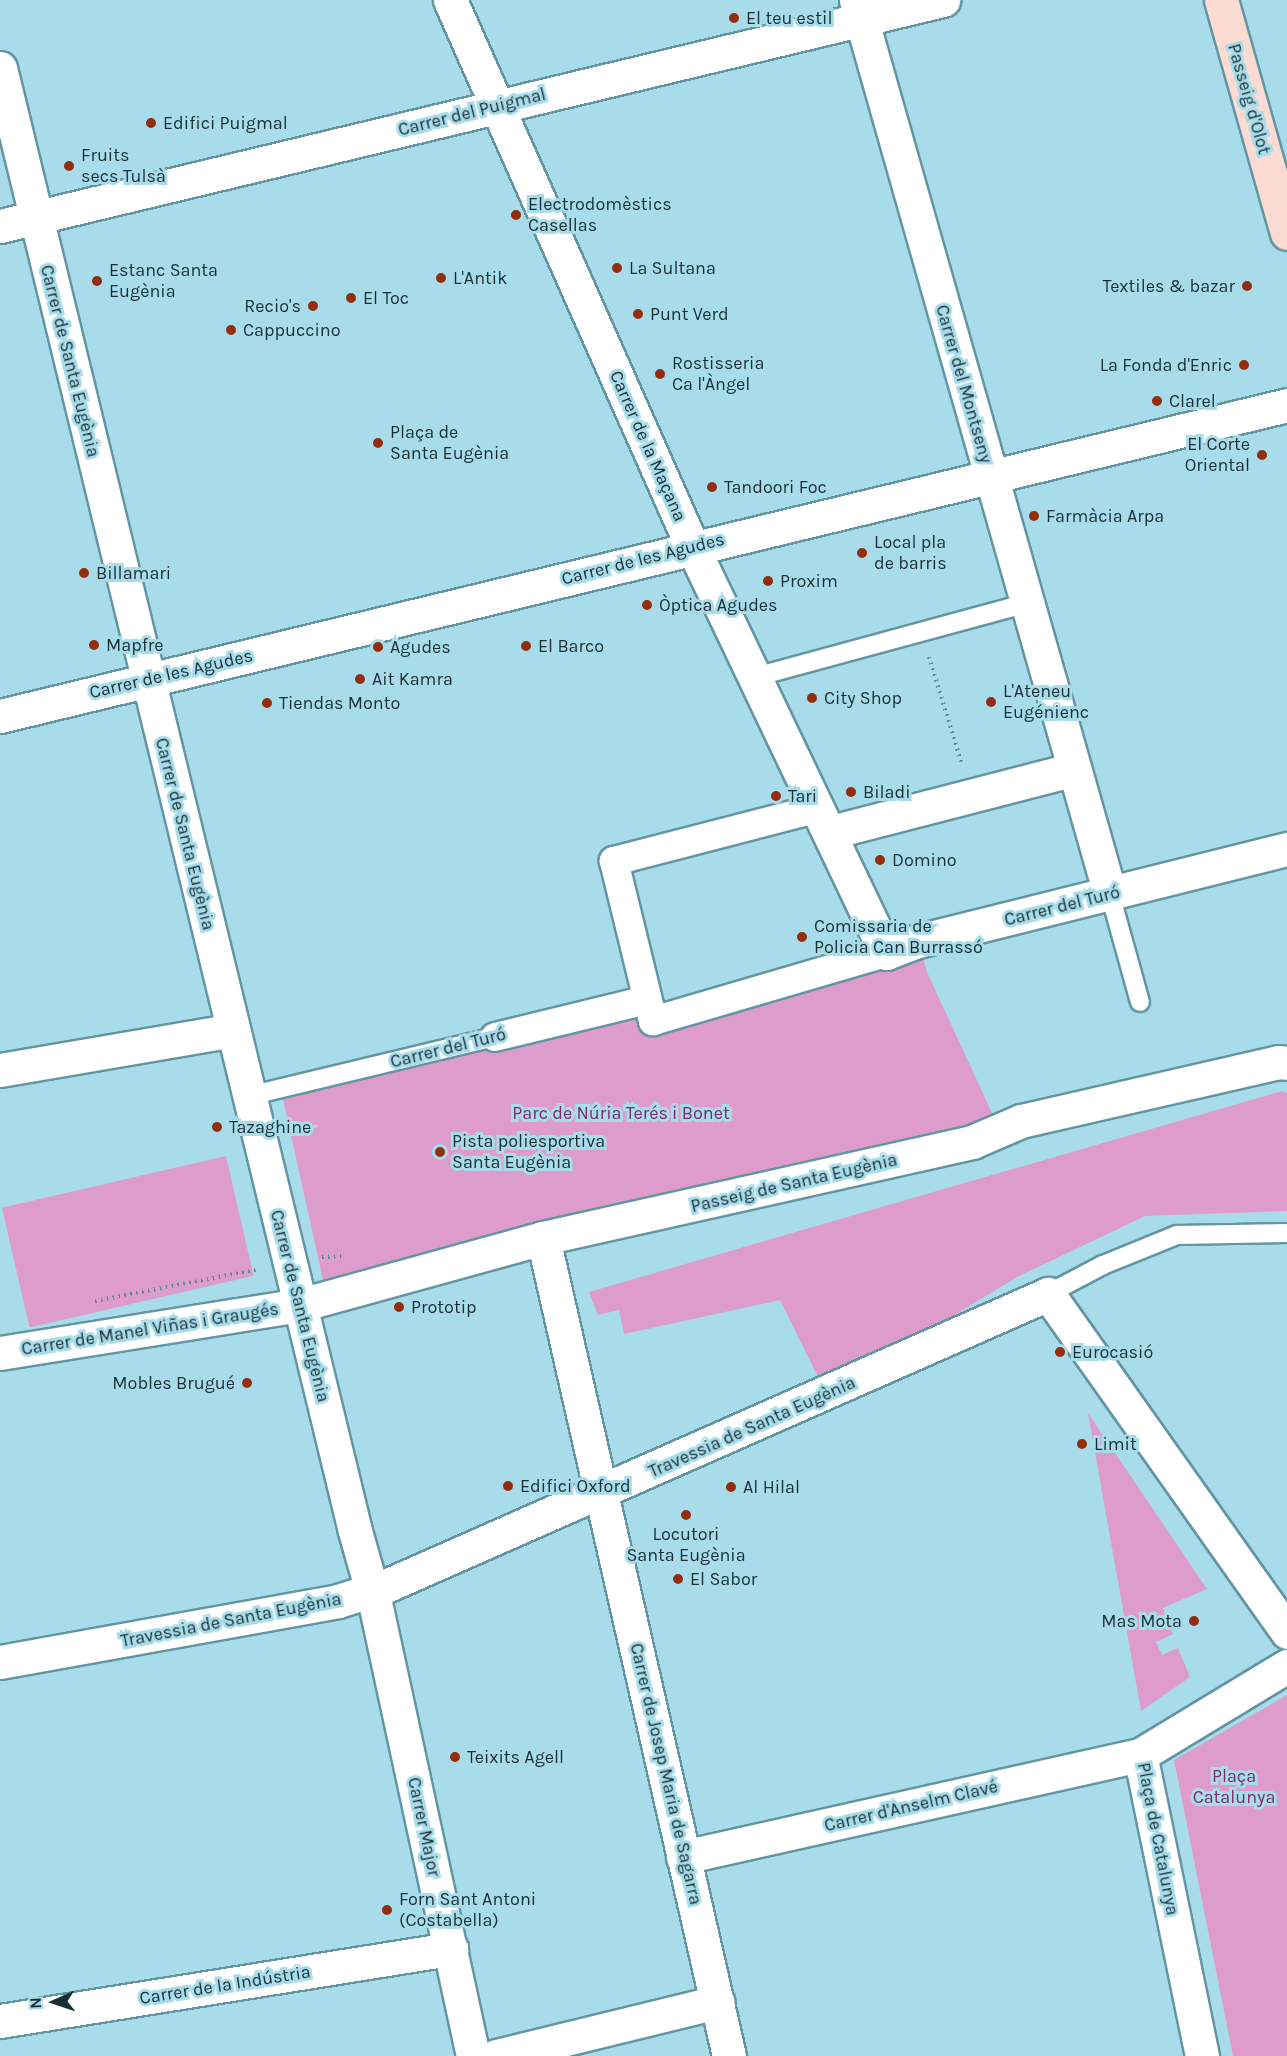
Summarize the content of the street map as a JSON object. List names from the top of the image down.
{
  "streets": {
    "main road": ["Passeig d'Olot"],
    "street": [
      "Carrer del Puigmal",
      "Carrer de Santa Eugènia",
      "Carrer del Montseny",
      "Carrer de la Maçana",
      "Carrer de les Agudes",
      "Carrer del Turó",
      "Passeig de Santa Eugènia",
      "Carrer de Manel Viñas i Graugés",
      "Travessia de Santa Eugènia",
      "Carrer de Josep Maria de Sagarra",
      "Carrer d'Anselm Clavé",
      "Carrer Major",
      "Plaça de Catalunya",
      "Carrer de la Indústria"
    ]
  },
  "crossings": [
    ["Carrer del Puigmal", "Carrer de Santa Eugènia"],
    ["Carrer del Puigmal", "Carrer del Montseny"],
    ["Carrer del Puigmal", "Carrer de la Maçana"],
    ["Carrer de Santa Eugènia", "Carrer de les Agudes"],
    ["Carrer de Santa Eugènia", "Carrer del Turó"],
    ["Carrer de Santa Eugènia", "Passeig de Santa Eugènia"],
    ["Carrer de Santa Eugènia", "Carrer de Manel Viñas i Graugés"],
    ["Carrer de Santa Eugènia", "Travessia de Santa Eugènia"],
    ["Carrer de Santa Eugènia", "Carrer Major"],
    ["Carrer del Montseny", "Carrer de les Agudes"],
    ["Carrer del Montseny", "Carrer del Turó"],
    ["Carrer de la Maçana", "Carrer de les Agudes"],
    ["Carrer de la Maçana", "Carrer del Turó"],
    ["Passeig de Santa Eugènia", "Carrer de Manel Viñas i Graugés"],
    ["Passeig de Santa Eugènia", "Carrer de Josep Maria de Sagarra"],
    ["Travessia de Santa Eugènia", "Carrer de Josep Maria de Sagarra"],
    ["Travessia de Santa Eugènia", "Carrer Major"],
    ["Carrer de Josep Maria de Sagarra", "Carrer d'Anselm Clavé"],
    ["Carrer d'Anselm Clavé", "Plaça de Catalunya"],
    ["Carrer Major", "Carrer de la Indústria"]
  ],
  "parks": ["Parc de Núria Terés i Bonet", "Plaça Catalunya"],
  "places": [
    "El teu estil",
    "Edifici Puigmal",
    "Fruits secs Tulsà",
    "Electrodomèstics Casellas",
    "La Sultana",
    "L'Antik",
    "Estanc Santa Eugènia",
    "Textiles & bazar",
    "El Toc",
    "Recio's",
    "Punt Verd",
    "Cappuccino",
    "La Fonda d'Enric",
    "Rostisseria Ca l'Àngel",
    "Clarel",
    "Plaça de Santa Eugènia",
    "El Corte Oriental",
    "Tandoori Foc",
    "Farmàcia Arpa",
    "Local pla de barris",
    "Billamari",
    "Proxim",
    "Òptica Agudes",
    "Mapfre",
    "El Barco",
    "Agudes",
    "Ait Kamra",
    "City Shop",
    "L'Ateneu Eugénienc",
    "Tiendas Monto",
    "Biladi",
    "Tari",
    "Domino",
    "Comissaria de Policia Can Burrassó",
    "Tazaghine",
    "Pista poliesportiva Santa Eugènia",
    "Prototip",
    "Eurocasió",
    "Mobles Brugué",
    "Limit",
    "Edifici Oxford",
    "Al Hilal",
    "Locutori Santa Eugènia",
    "El Sabor",
    "Mas Mota",
    "Teixits Agell",
    "Forn Sant Antoni (Costabella)"
  ],
  "north": "left"
}
